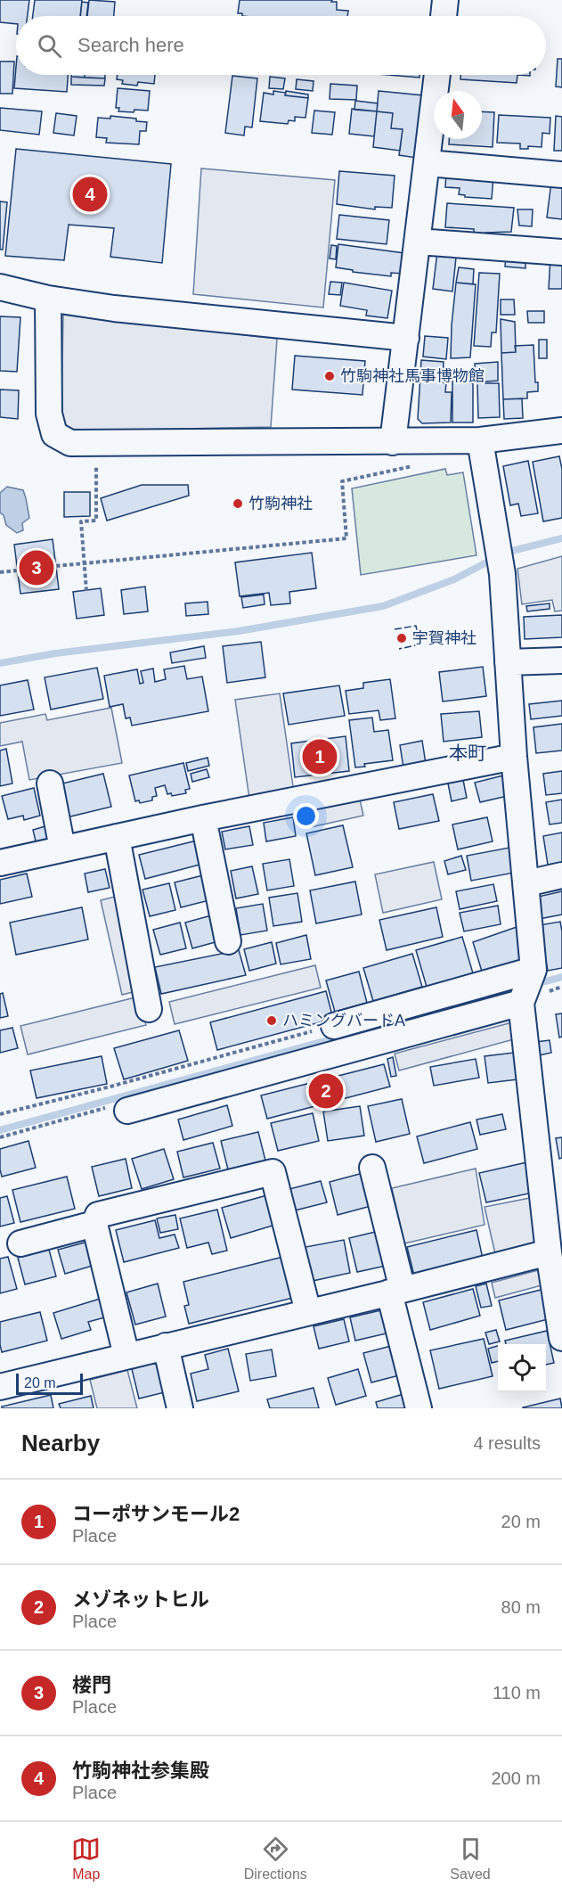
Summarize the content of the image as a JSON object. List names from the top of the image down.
{
  "districts": ["本町"],
  "places": [
    "竹駒神社馬事博物館",
    "竹駒神社",
    "宇賀神社",
    "ハミングバードA"
  ],
  "scale_bar": "20 m",
  "north": "top",
  "page": {
    "search": "Search here",
    "pins": [
      "4",
      "3",
      "1",
      "2"
    ],
    "scale": "20 m",
    "heading": ["Nearby", "4 results"],
    "list": [
      {
        "mark": "1",
        "name": "コーポサンモール2",
        "note": "Place",
        "value": "20 m"
      },
      {
        "mark": "2",
        "name": "メゾネットヒル",
        "note": "Place",
        "value": "80 m"
      },
      {
        "mark": "3",
        "name": "楼門",
        "note": "Place",
        "value": "110 m"
      },
      {
        "mark": "4",
        "name": "竹駒神社参集殿",
        "note": "Place",
        "value": "200 m"
      }
    ],
    "nav": ["Map", "Directions", "Saved"]
  }
}
